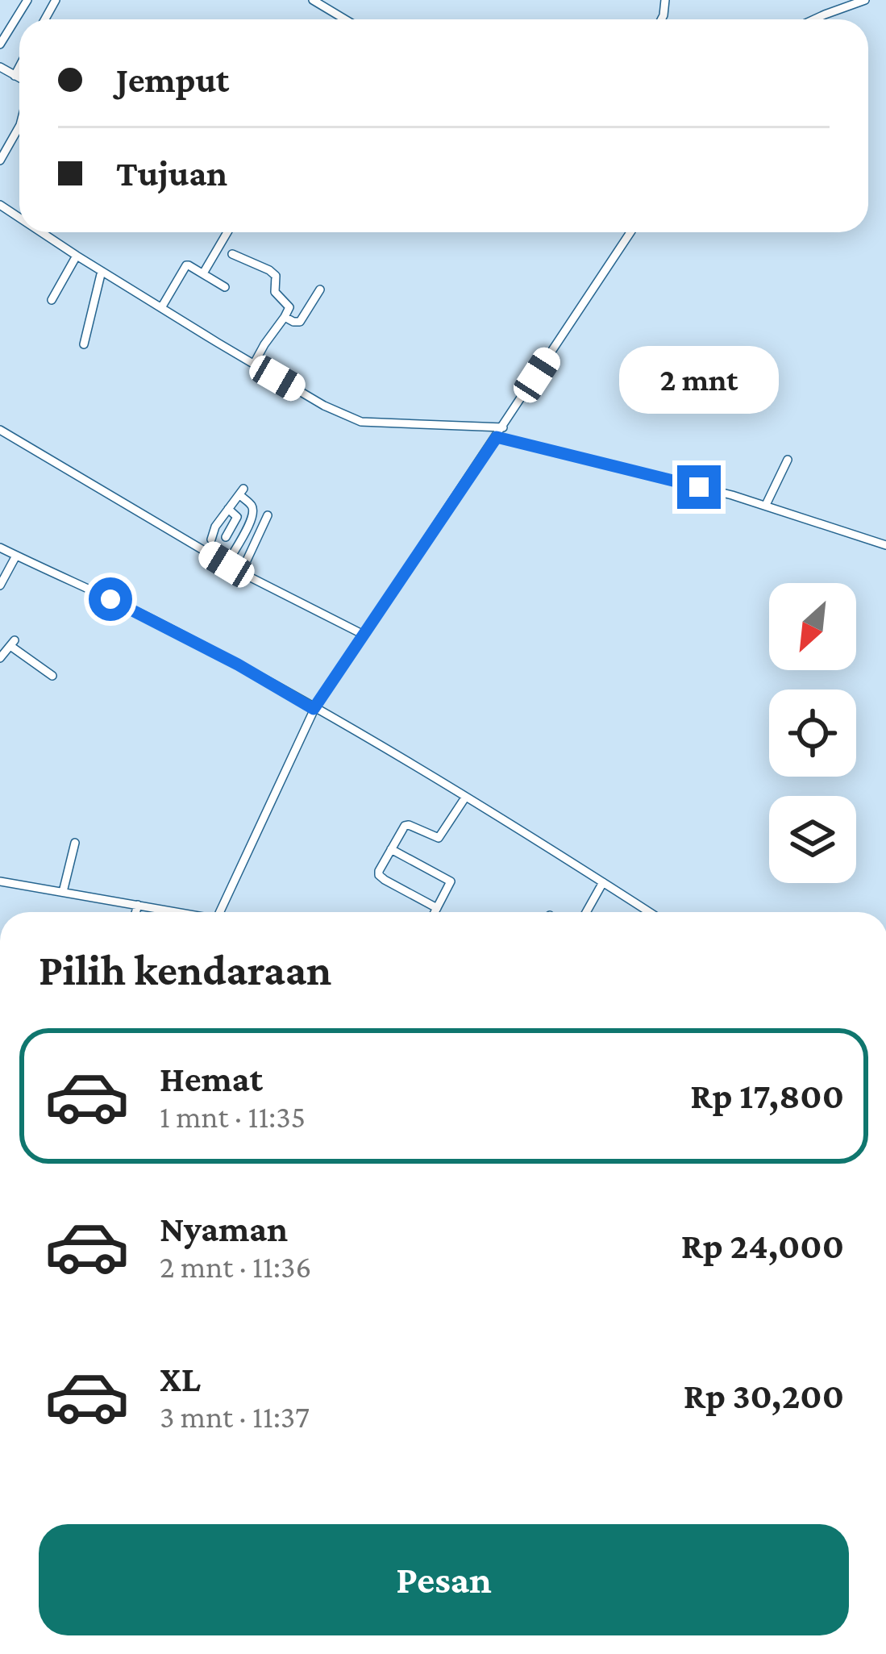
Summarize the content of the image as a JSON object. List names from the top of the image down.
{
  "north": "bottom left",
  "page": {
    "banner": ["Jemput", "Tujuan"],
    "bubble": "2 mnt",
    "heading": "Pilih kendaraan",
    "list": [
      {
        "name": "Hemat",
        "note": "1 mnt · 11:35",
        "value": "Rp 17,800"
      },
      {
        "name": "Nyaman",
        "note": "2 mnt · 11:36",
        "value": "Rp 24,000"
      },
      {
        "name": "XL",
        "note": "3 mnt · 11:37",
        "value": "Rp 30,200"
      }
    ],
    "buttons": "Pesan"
  }
}
